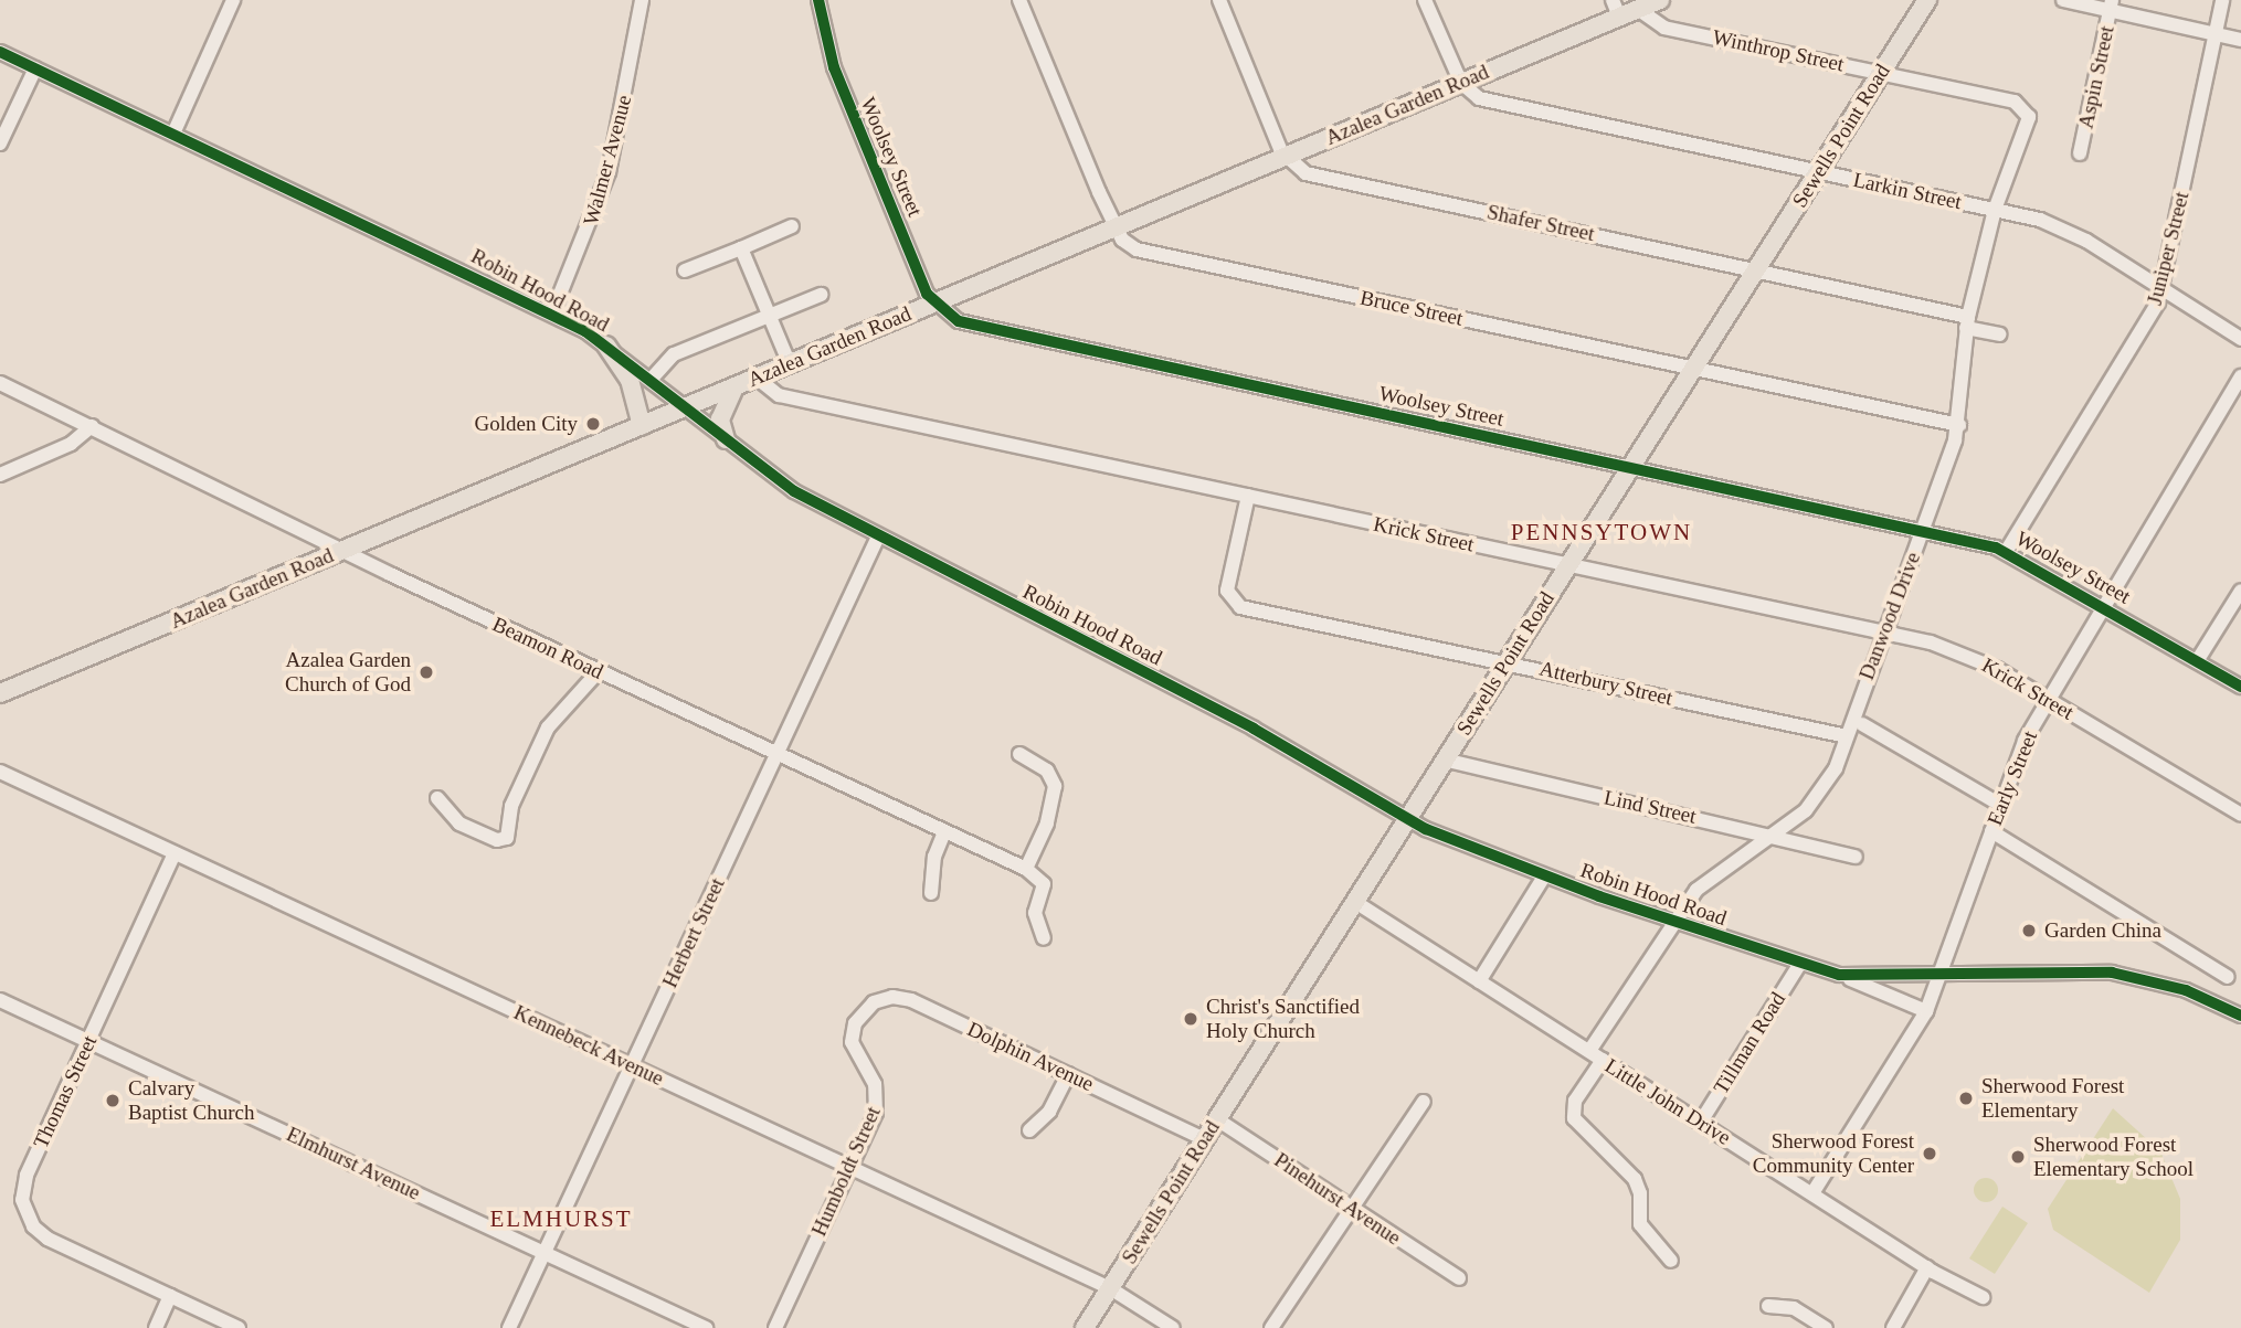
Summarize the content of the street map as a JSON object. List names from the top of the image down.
{
  "streets": {
    "main road": ["Azalea Garden Road", "Sewells Point Road"],
    "street": [
      "Winthrop Street",
      "Aspin Street",
      "Woolsey Street",
      "Walmer Avenue",
      "Larkin Street",
      "Shafer Street",
      "Juniper Street",
      "Robin Hood Road",
      "Bruce Street",
      "Krick Street",
      "Danwood Drive",
      "Beamon Road",
      "Atterbury Street",
      "Early Street",
      "Lind Street",
      "Herbert Street",
      "Tillman Road",
      "Kennebeck Avenue",
      "Dolphin Avenue",
      "Thomas Street",
      "Little John Drive",
      "Elmhurst Avenue",
      "Humboldt Street",
      "Pinehurst Avenue"
    ]
  },
  "crossings": [
    ["Winthrop Street", "Azalea Garden Road"],
    ["Winthrop Street", "Sewells Point Road"],
    ["Winthrop Street", "Danwood Drive"],
    ["Azalea Garden Road", "Woolsey Street"],
    ["Azalea Garden Road", "Larkin Street"],
    ["Azalea Garden Road", "Shafer Street"],
    ["Azalea Garden Road", "Robin Hood Road"],
    ["Azalea Garden Road", "Bruce Street"],
    ["Azalea Garden Road", "Krick Street"],
    ["Azalea Garden Road", "Beamon Road"],
    ["Sewells Point Road", "Woolsey Street"],
    ["Sewells Point Road", "Larkin Street"],
    ["Sewells Point Road", "Shafer Street"],
    ["Sewells Point Road", "Robin Hood Road"],
    ["Sewells Point Road", "Bruce Street"],
    ["Sewells Point Road", "Krick Street"],
    ["Sewells Point Road", "Atterbury Street"],
    ["Sewells Point Road", "Lind Street"],
    ["Sewells Point Road", "Kennebeck Avenue"],
    ["Sewells Point Road", "Dolphin Avenue"],
    ["Sewells Point Road", "Little John Drive"],
    ["Sewells Point Road", "Pinehurst Avenue"],
    ["Woolsey Street", "Juniper Street"],
    ["Woolsey Street", "Danwood Drive"],
    ["Woolsey Street", "Early Street"],
    ["Walmer Avenue", "Robin Hood Road"],
    ["Larkin Street", "Juniper Street"],
    ["Larkin Street", "Danwood Drive"],
    ["Shafer Street", "Danwood Drive"],
    ["Robin Hood Road", "Danwood Drive"],
    ["Robin Hood Road", "Early Street"],
    ["Robin Hood Road", "Herbert Street"],
    ["Robin Hood Road", "Tillman Road"],
    ["Bruce Street", "Danwood Drive"],
    ["Krick Street", "Danwood Drive"],
    ["Krick Street", "Atterbury Street"],
    ["Krick Street", "Early Street"],
    ["Danwood Drive", "Atterbury Street"],
    ["Danwood Drive", "Lind Street"],
    ["Danwood Drive", "Little John Drive"],
    ["Beamon Road", "Herbert Street"],
    ["Early Street", "Little John Drive"],
    ["Herbert Street", "Kennebeck Avenue"],
    ["Herbert Street", "Elmhurst Avenue"],
    ["Tillman Road", "Little John Drive"],
    ["Kennebeck Avenue", "Thomas Street"],
    ["Kennebeck Avenue", "Humboldt Street"],
    ["Dolphin Avenue", "Humboldt Street"],
    ["Thomas Street", "Elmhurst Avenue"]
  ],
  "districts": ["PENNSYTOWN", "ELMHURST"],
  "places": [
    "Golden City",
    "Azalea Garden Church of God",
    "Garden China",
    "Christ's Sanctified Holy Church",
    "Sherwood Forest Elementary",
    "Calvary Baptist Church",
    "Sherwood Forest Community Center",
    "Sherwood Forest Elementary School"
  ]
}
